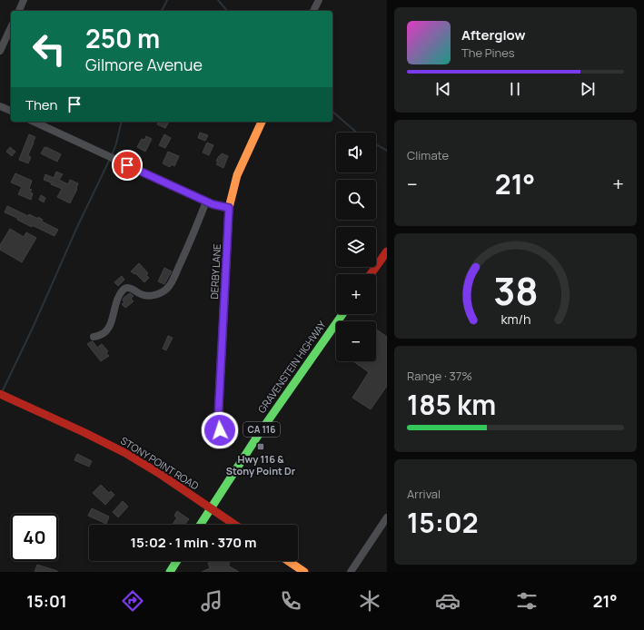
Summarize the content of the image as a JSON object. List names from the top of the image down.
{
  "streets": {
    "main road": [
      "DERBY LANE",
      "GRAVENSTEIN HIGHWAY",
      "CA 116",
      "STONY POINT ROAD"
    ]
  },
  "crossings": [
    ["GRAVENSTEIN HIGHWAY", "STONY POINT ROAD"]
  ],
  "places": {
    "transit": ["Hwy 116 & Stony Point Dr"]
  },
  "page": {
    "turn": ["250 m", "Gilmore Avenue"],
    "song": ["Afterglow", "The Pines"],
    "then": "Then",
    "tile": [
      "Climate",
      ["Range · 37%", "185 km"],
      ["Arrival", "15:02"]
    ],
    "map_buttons": ["+", "−"],
    "heat": ["−", "21°", "+"],
    "limit": "40",
    "trip": "15:02 · 1 min · 370 m",
    "tabs": ["15:01", "21°"],
    "gauge": ["38", "km/h"]
  }
}
